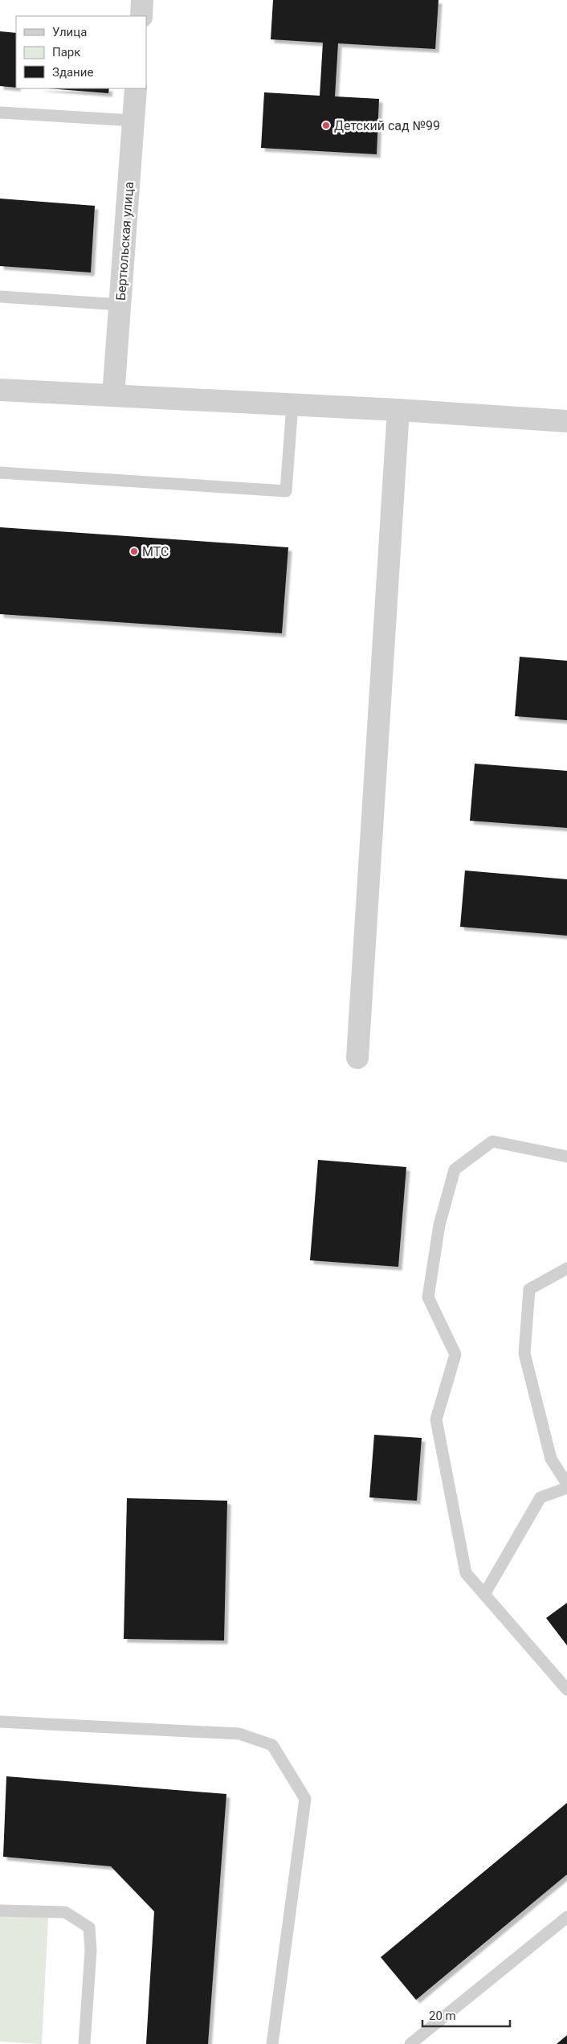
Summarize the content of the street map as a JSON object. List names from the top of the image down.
{
  "streets": {
    "street": ["Бертюльская улица"]
  },
  "places": ["Детский сад №99", "МТС"],
  "legend": ["Улица", "Парк", "Здание"],
  "scale_bar": "20 m"
}
